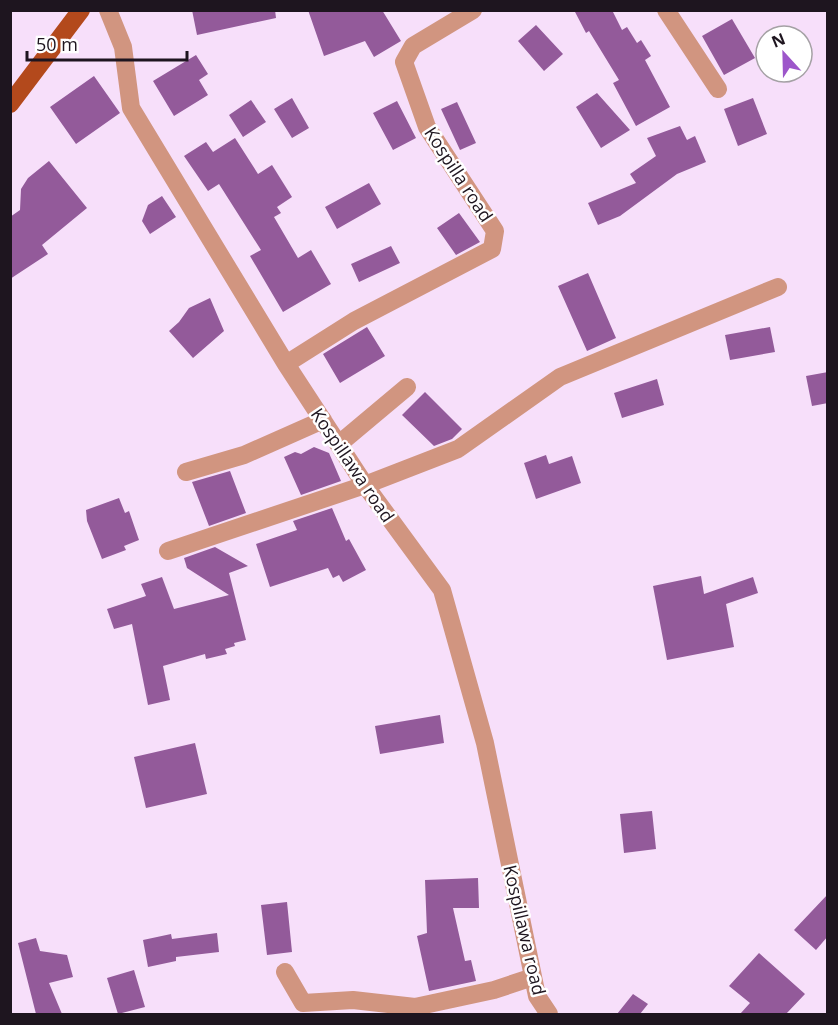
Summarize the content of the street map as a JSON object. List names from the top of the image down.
{
  "streets": {
    "street": ["Kospilla road", "Kospillawa road"]
  },
  "crossings": [
    ["Kospilla road", "Kospillawa road"]
  ],
  "scale_bar": "50 m",
  "north": "top"
}
